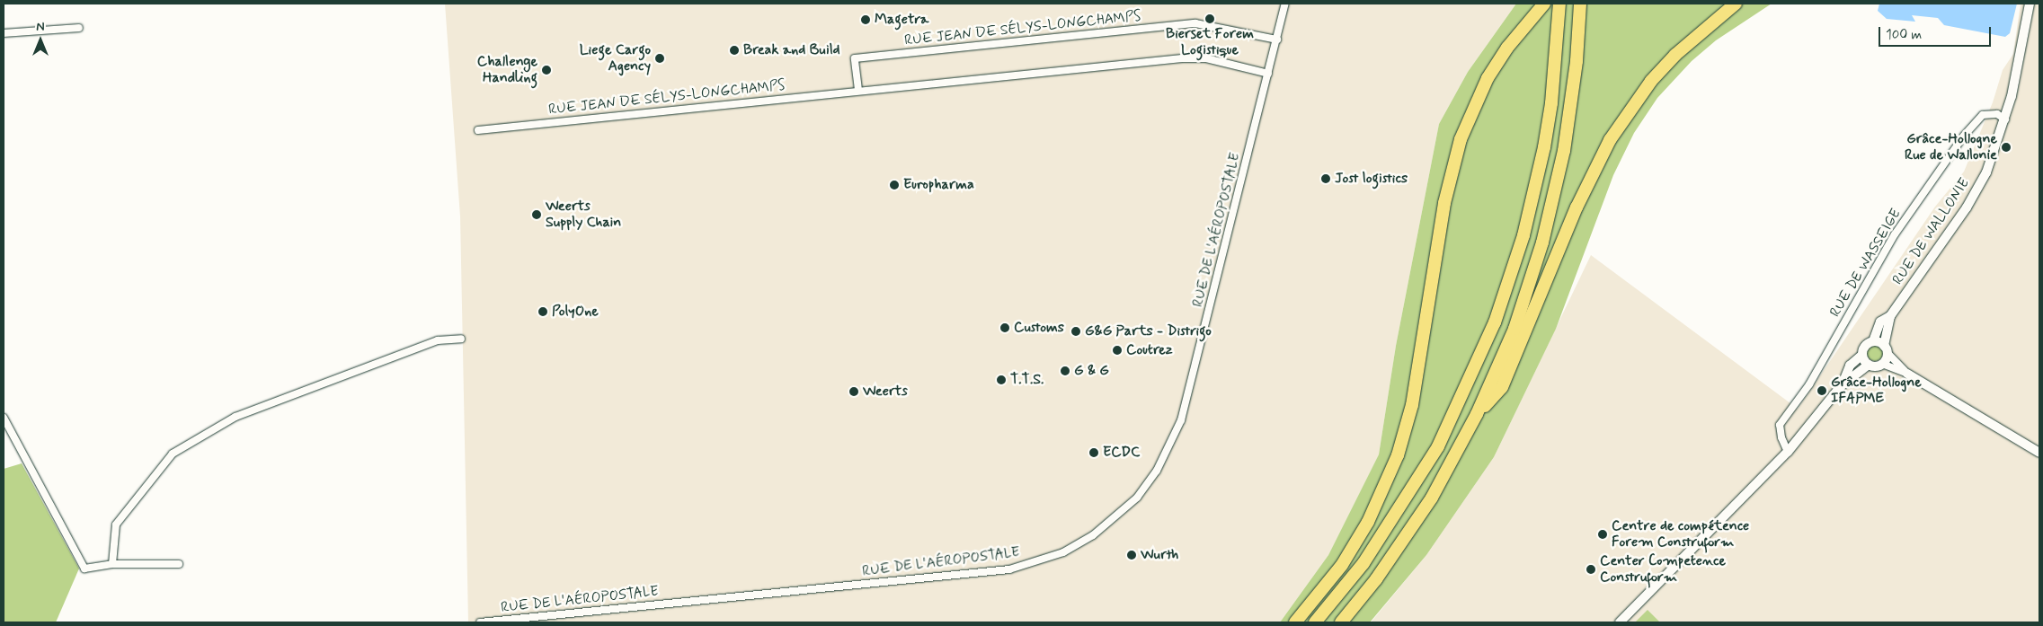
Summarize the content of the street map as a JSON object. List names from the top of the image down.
{
  "streets": {
    "street": [
      "RUE JEAN DE SÉLYS-LONGCHAMPS",
      "RUE DE L'AÉROPOSTALE",
      "RUE DE WALLONIE",
      "RUE DE WASSEIGE"
    ]
  },
  "crossings": [
    ["RUE JEAN DE SÉLYS-LONGCHAMPS", "RUE DE L'AÉROPOSTALE"],
    ["RUE DE WALLONIE", "RUE DE WASSEIGE"]
  ],
  "places": [
    "Bierset Forem Logistique",
    "Magetra",
    "Break and Build",
    "Liege Cargo Agency",
    "Challenge Handling",
    "Grâce-Hollogne Rue de Wallonie",
    "Jost logistics",
    "Europharma",
    "Weerts Supply Chain",
    "PolyOne",
    "Customs",
    "G&G Parts - Distrigo",
    "Coutrez",
    "G & G",
    "T.T.S.",
    "Grâce-Hollogne IFAPME",
    "Weerts",
    "ECDC",
    "Centre de compétence Forem Construform",
    "Wurth",
    "Center Competence Construform"
  ],
  "scale_bar": "100 m",
  "north": "top"
}
